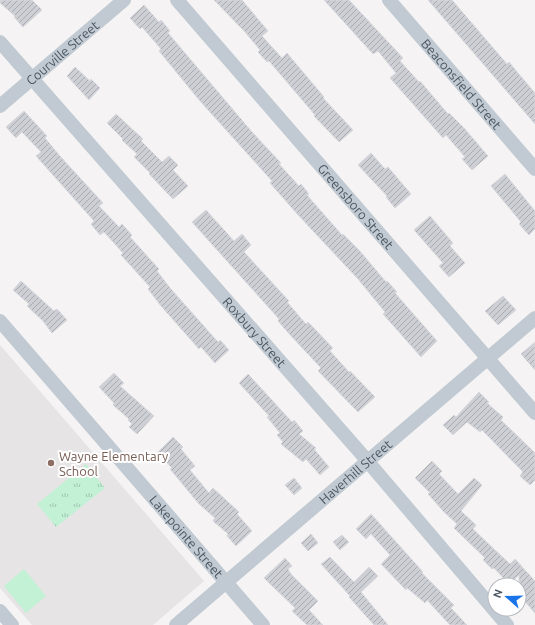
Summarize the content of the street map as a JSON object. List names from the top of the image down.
{
  "streets": {
    "street": [
      "Courville Street",
      "Beaconsfield Street",
      "Greensboro Street",
      "Roxbury Street",
      "Haverhill Street",
      "Lakepointe Street"
    ]
  },
  "crossings": [
    ["Courville Street", "Roxbury Street"],
    ["Greensboro Street", "Haverhill Street"],
    ["Roxbury Street", "Haverhill Street"],
    ["Haverhill Street", "Lakepointe Street"]
  ],
  "places": ["Wayne Elementary School"],
  "north": "left"
}
